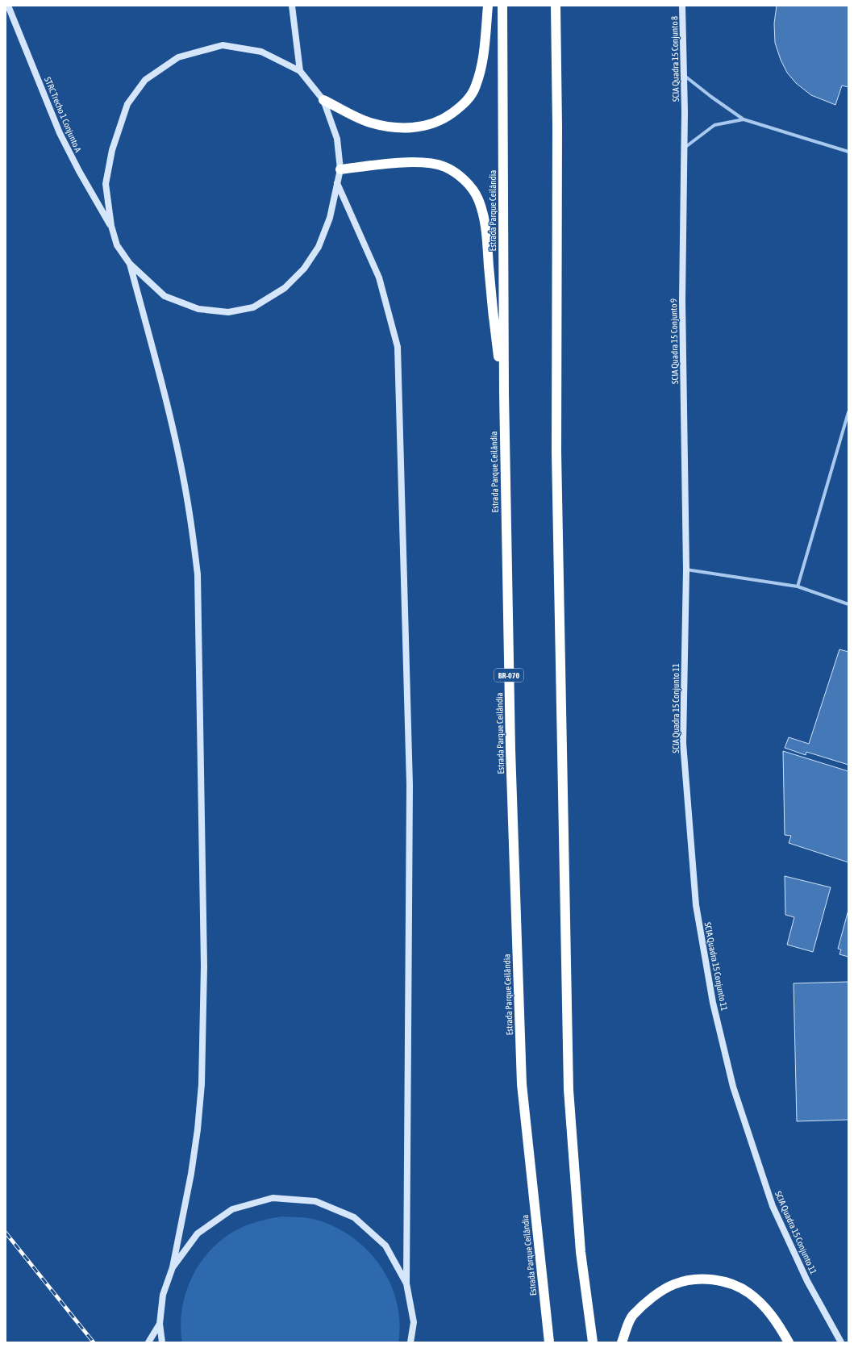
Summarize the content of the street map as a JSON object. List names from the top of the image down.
{
  "streets": {
    "highway": ["Estrada Parque Ceilândia", "BR-070"],
    "main road": [
      "SCIA Quadra 15 Conjunto 8",
      "STRC Trecho 1 Conjunto A",
      "SCIA Quadra 15 Conjunto 9",
      "SCIA Quadra 15 Conjunto 11"
    ]
  },
  "crossings": [
    ["SCIA Quadra 15 Conjunto 8", "SCIA Quadra 15 Conjunto 9"],
    ["SCIA Quadra 15 Conjunto 9", "SCIA Quadra 15 Conjunto 11"]
  ]
}
